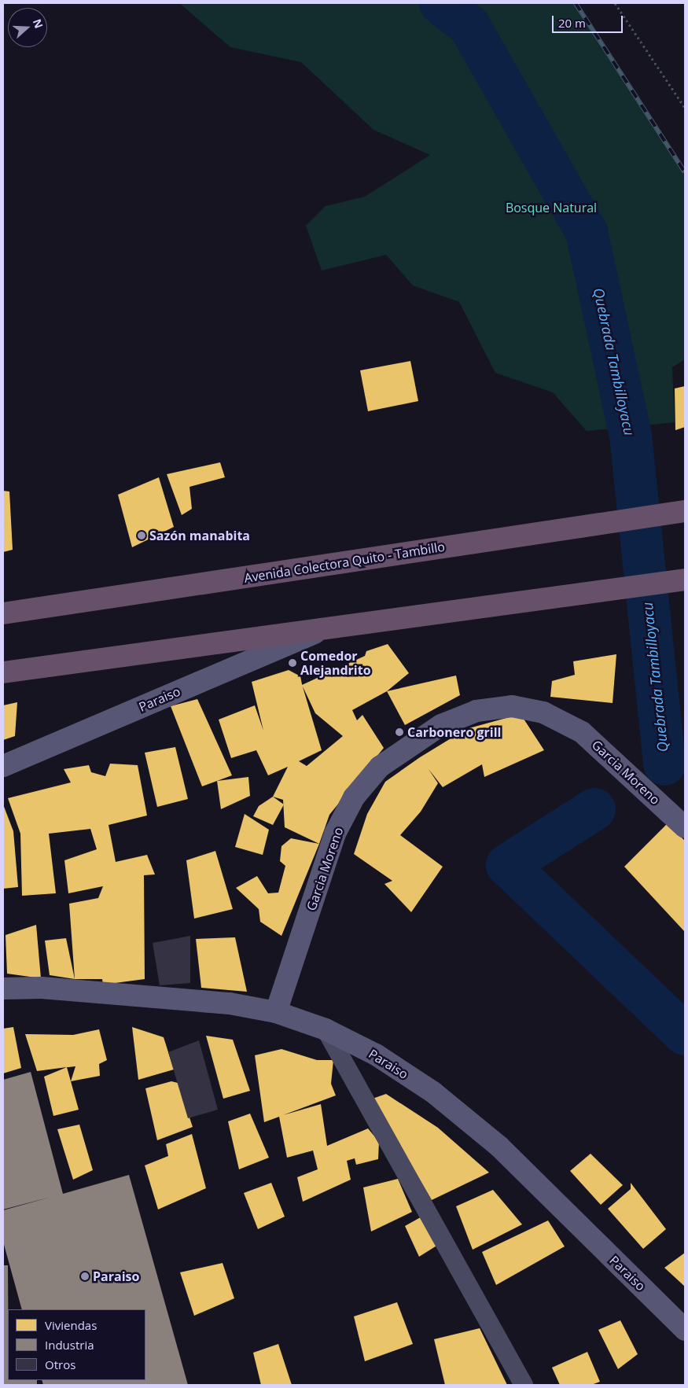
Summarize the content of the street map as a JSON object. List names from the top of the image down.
{
  "streets": {
    "highway": ["Avenida Colectora Quito - Tambillo"],
    "street": ["Paraiso", "Garcia Moreno"]
  },
  "crossings": [
    ["Paraiso", "Garcia Moreno"]
  ],
  "water": ["Quebrada Tambilloyacu"],
  "parks": ["Bosque Natural"],
  "places": [
    "Sazón manabita",
    "Comedor Alejandrito",
    "Carbonero grill",
    "Paraiso"
  ],
  "legend": ["Viviendas", "Industria", "Otros"],
  "scale_bar": "20 m",
  "north": "right"
}
